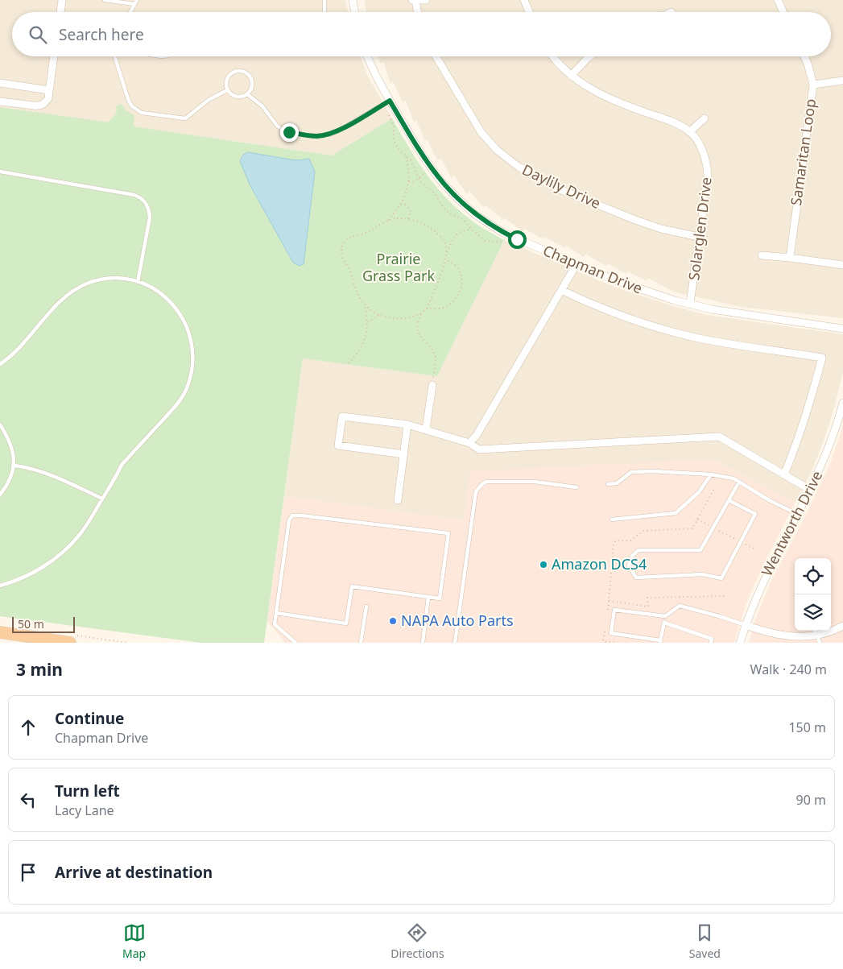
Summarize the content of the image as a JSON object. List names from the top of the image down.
{
  "streets": {
    "street": [
      "Samaritan Loop",
      "Daylily Drive",
      "Solarglen Drive",
      "Chapman Drive",
      "Wentworth Drive"
    ]
  },
  "crossings": [
    ["Daylily Drive", "Solarglen Drive"],
    ["Solarglen Drive", "Chapman Drive"]
  ],
  "parks": ["Prairie Grass Park"],
  "places": ["Amazon DCS4", "NAPA Auto Parts"],
  "scale_bar": "50 m",
  "page": {
    "search": "Search here",
    "scale": "50 m",
    "heading": ["3 min", "Walk · 240 m"],
    "list": [
      ["Continue", "Chapman Drive", "150 m"],
      ["Turn left", "Lacy Lane", "90 m"],
      "Arrive at destination"
    ],
    "nav": ["Map", "Directions", "Saved"]
  }
}
